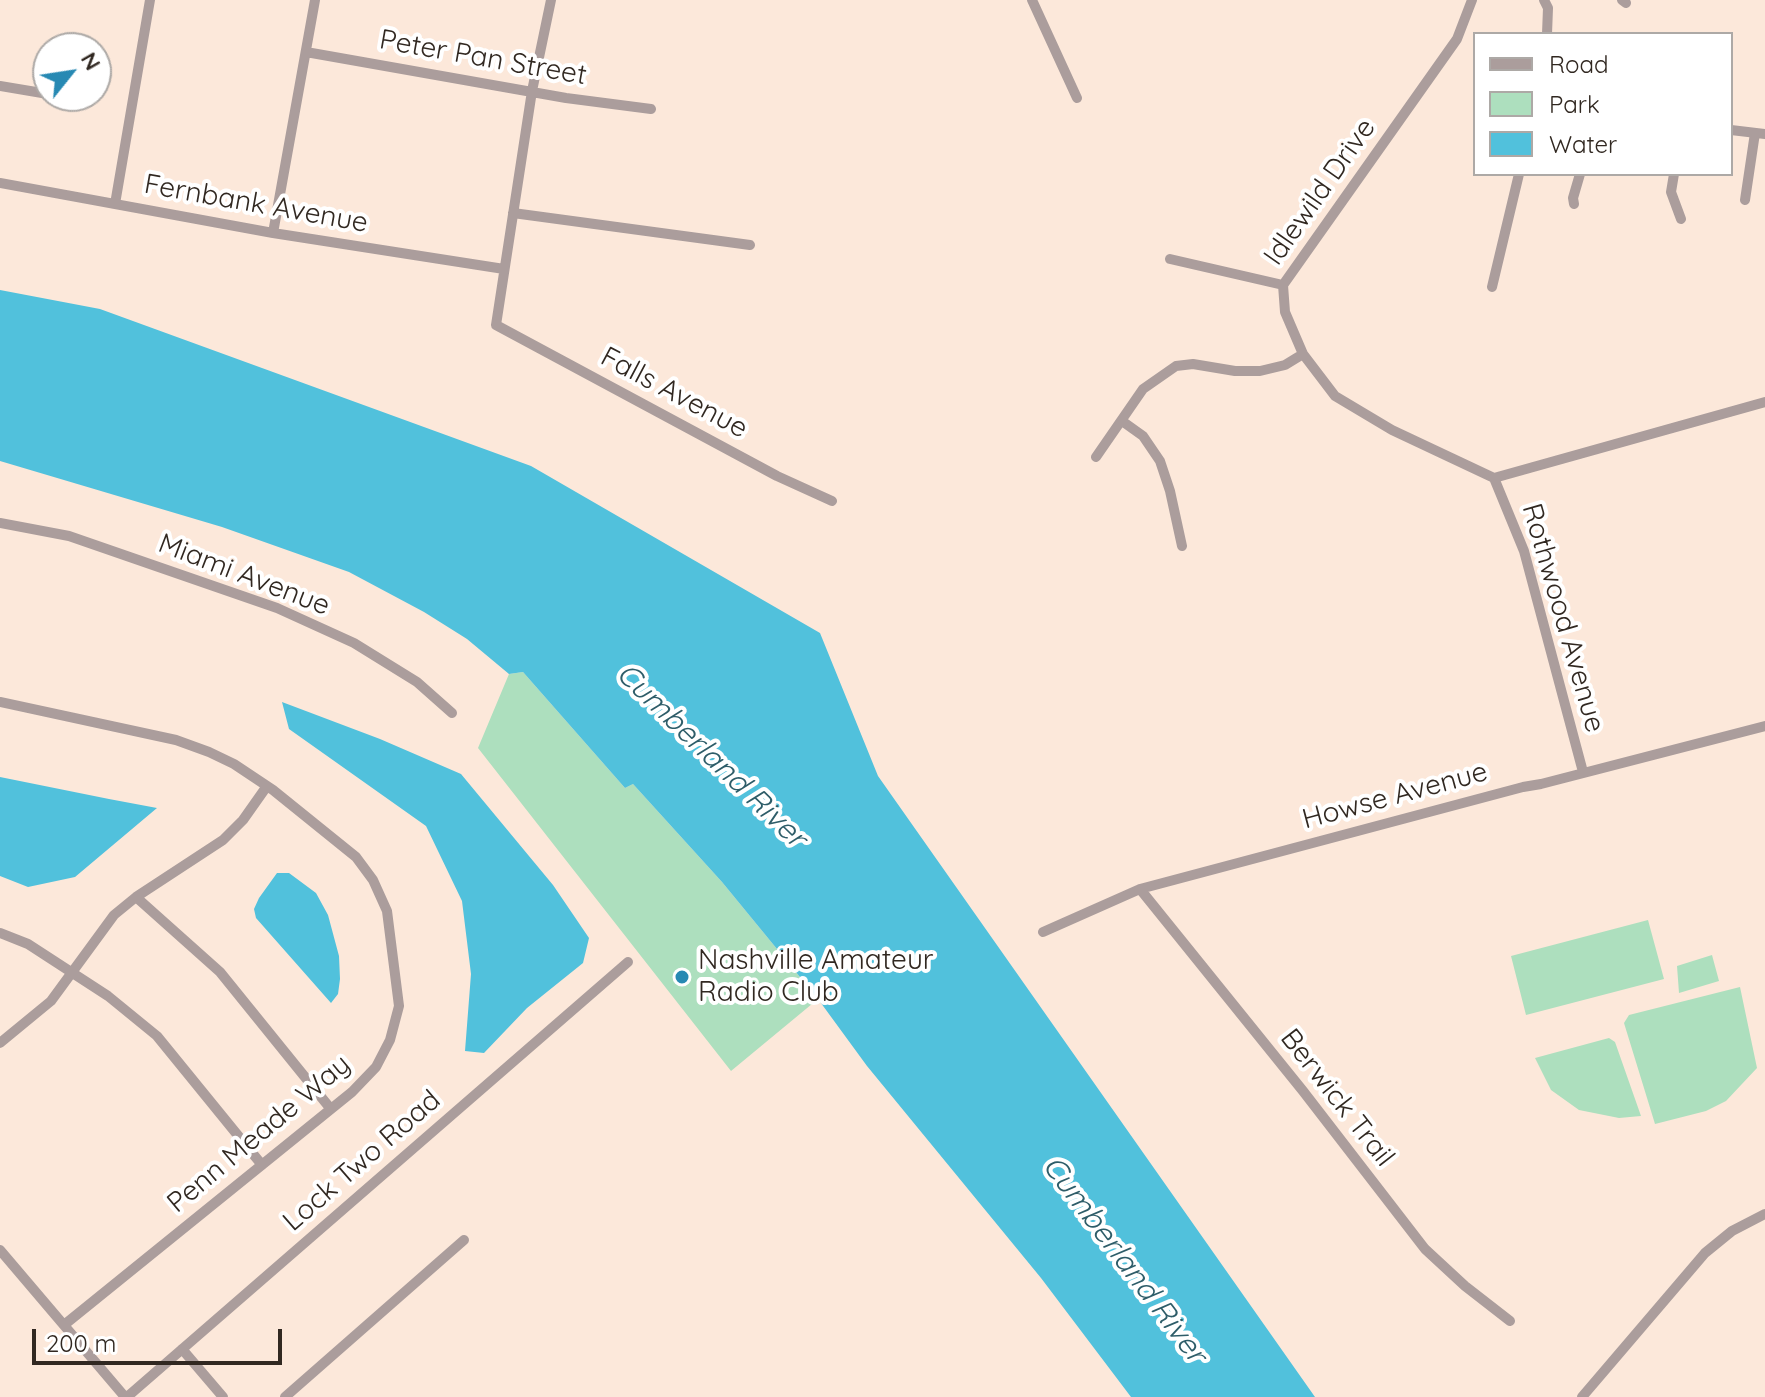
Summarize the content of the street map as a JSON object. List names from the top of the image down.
{
  "streets": {
    "street": [
      "Peter Pan Street",
      "Idlewild Drive",
      "Fernbank Avenue",
      "Falls Avenue",
      "Miami Avenue",
      "Rothwood Avenue",
      "Howse Avenue",
      "Berwick Trail",
      "Penn Meade Way",
      "Lock Two Road"
    ]
  },
  "crossings": [
    ["Idlewild Drive", "Rothwood Avenue"],
    ["Fernbank Avenue", "Falls Avenue"],
    ["Rothwood Avenue", "Howse Avenue"],
    ["Howse Avenue", "Berwick Trail"]
  ],
  "water": ["Cumberland River"],
  "places": ["Nashville Amateur Radio Club"],
  "legend": ["Road", "Park", "Water"],
  "scale_bar": "200 m",
  "north": "top right"
}
